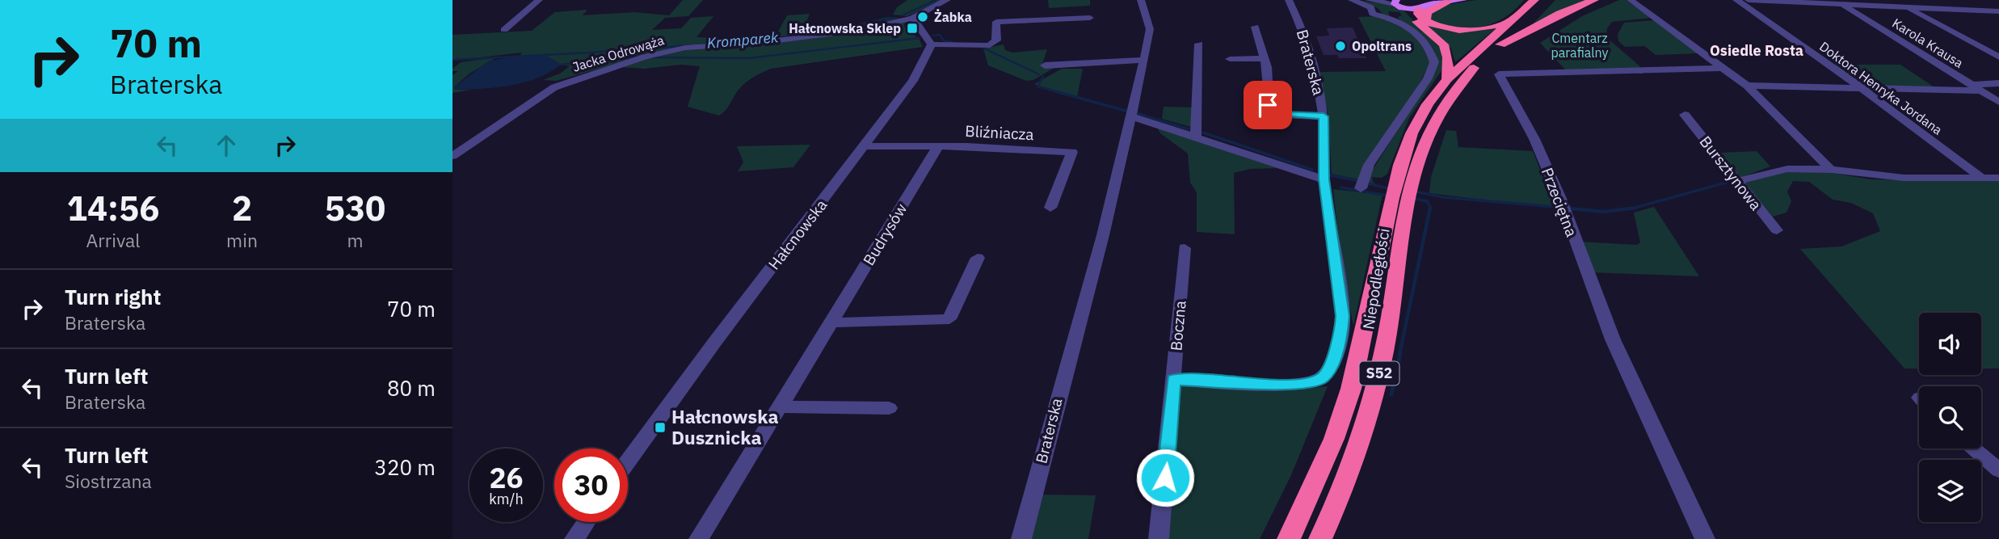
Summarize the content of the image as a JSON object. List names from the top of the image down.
{
  "streets": {
    "highway": ["Niepodległości", "S52"],
    "street": [
      "Karola Krausa",
      "Jacka Odrowąża",
      "Braterska",
      "Doktora Henryka Jordana",
      "Bliźniacza",
      "Bursztynowa",
      "Przeciętna",
      "Hałcnowska",
      "Budrysów",
      "Boczna"
    ]
  },
  "crossings": [
    ["Braterska", "Boczna"],
    ["Bliźniacza", "Hałcnowska"],
    ["Bliźniacza", "Budrysów"],
    ["Niepodległości", "S52"]
  ],
  "districts": ["Osiedle Rosta"],
  "water": ["Kromparek"],
  "parks": ["Cmentarz parafialny"],
  "places": {
    "other": ["Żabka", "Opoltrans"],
    "transit": ["Hałcnowska Sklep", "Hałcnowska Dusznicka"]
  },
  "page": {
    "turn": ["70 m", "Braterska"],
    "eta": [
      "14:56",
      "Arrival",
      "2",
      "min",
      "530",
      "m"
    ],
    "list": [
      {
        "name": "Turn right",
        "note": "Braterska",
        "value": "70 m"
      },
      {
        "name": "Turn left",
        "note": "Braterska",
        "value": "80 m"
      },
      {
        "name": "Turn left",
        "note": "Siostrzana",
        "value": "320 m"
      }
    ],
    "speed": "26 km/h",
    "limit": "30"
  }
}
